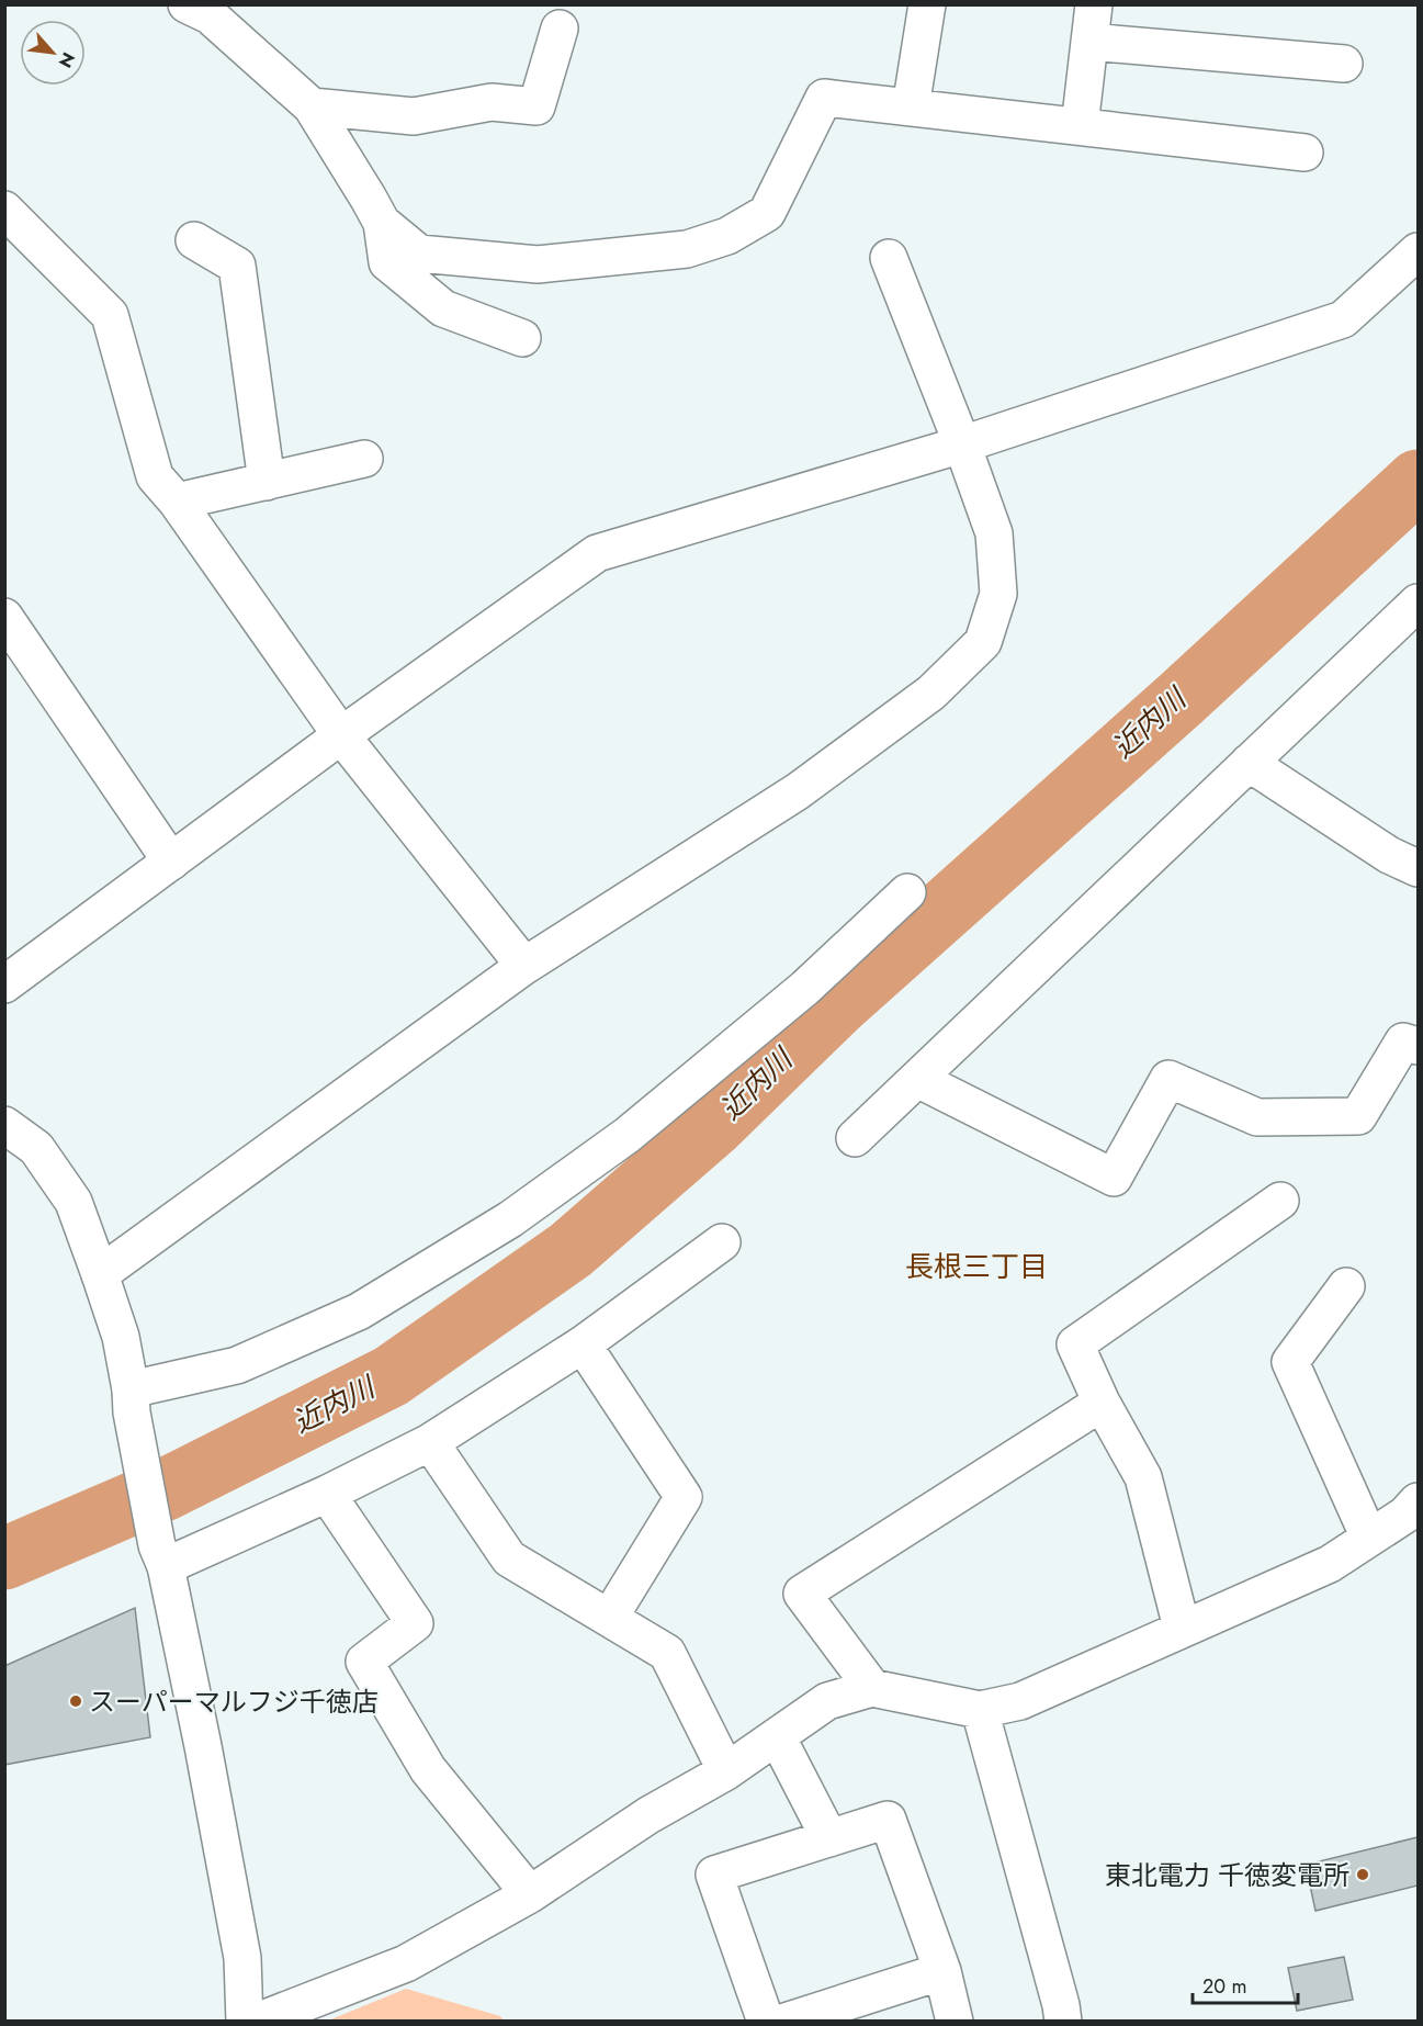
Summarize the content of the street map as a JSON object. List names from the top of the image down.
{
  "districts": ["長根三丁目"],
  "water": ["近内川"],
  "places": ["スーパーマルフジ千徳店", "東北電力 千徳変電所"],
  "scale_bar": "20 m",
  "north": "bottom right"
}
